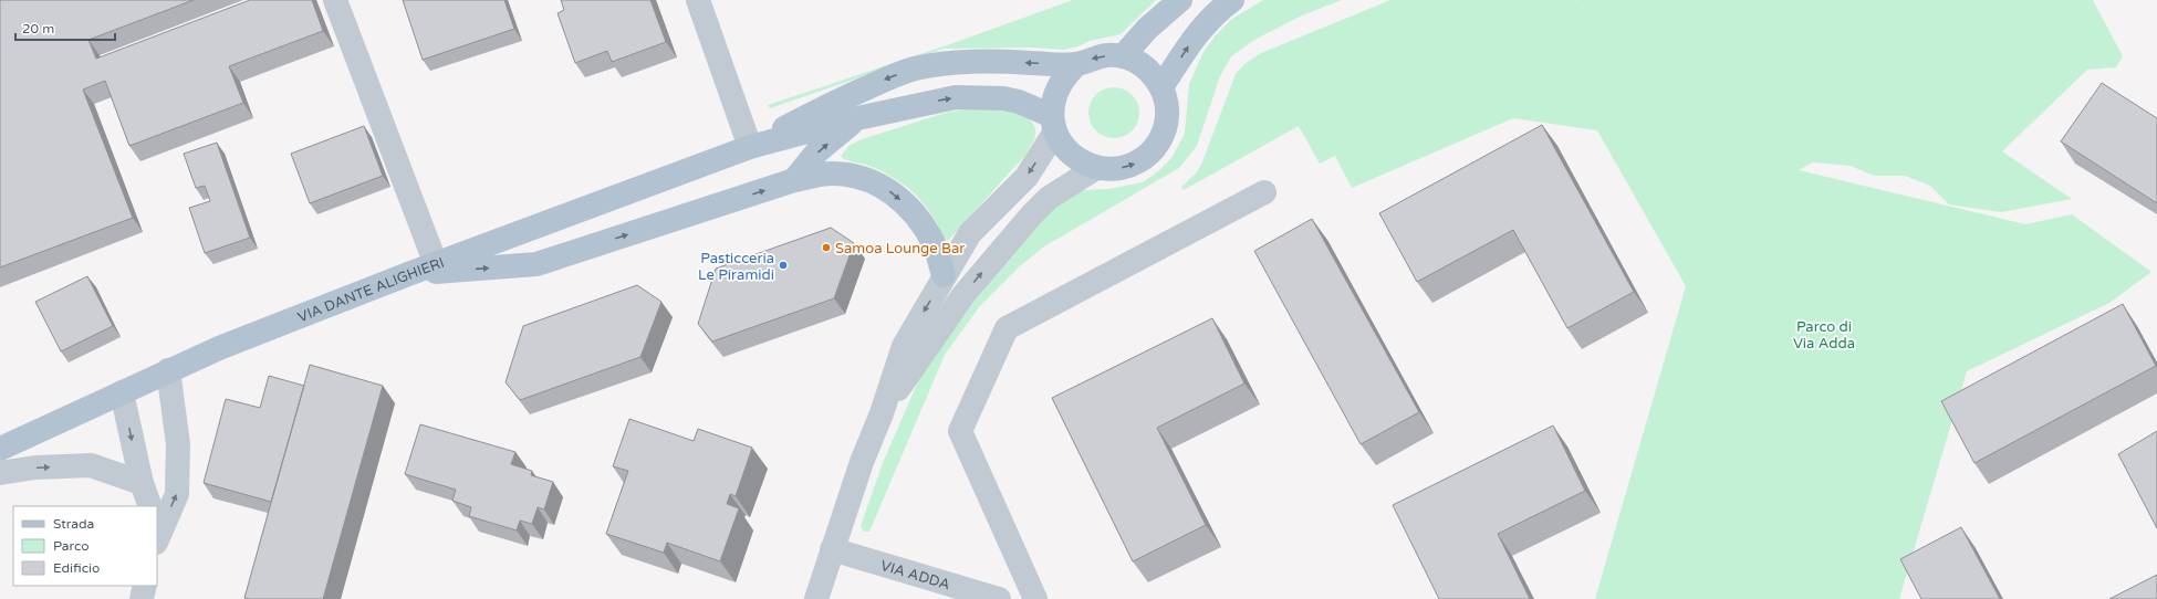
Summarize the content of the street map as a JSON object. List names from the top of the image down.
{
  "streets": {
    "main road": ["VIA DANTE ALIGHIERI"],
    "street": ["VIA ADDA"]
  },
  "parks": ["Parco di Via Adda"],
  "places": ["Samoa Lounge Bar", "Pasticceria Le Piramidi"],
  "legend": ["Strada", "Parco", "Edificio"],
  "scale_bar": "20 m"
}
